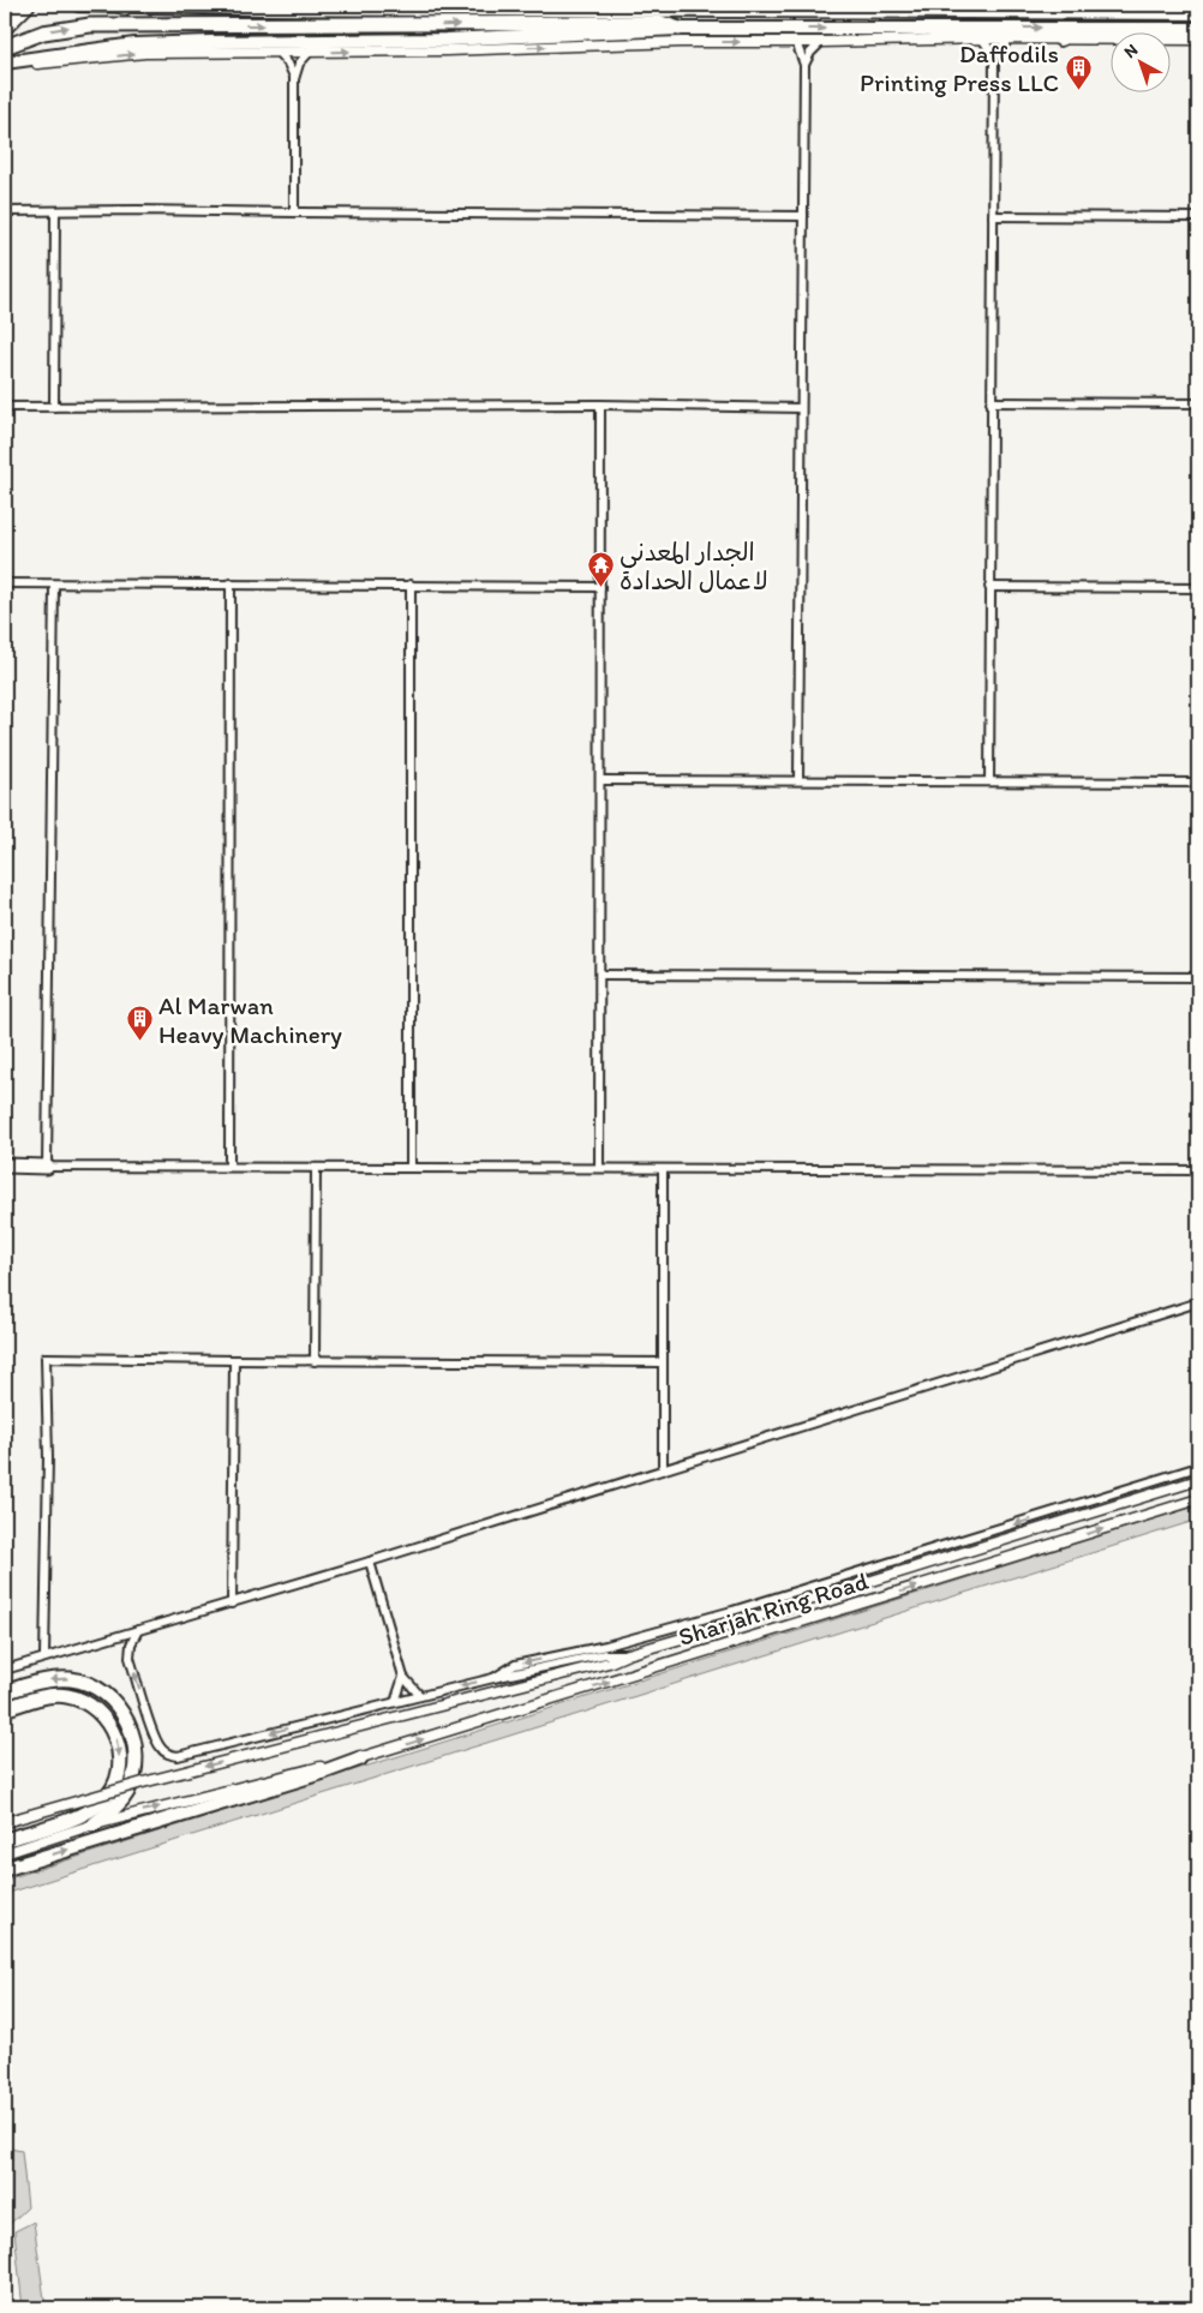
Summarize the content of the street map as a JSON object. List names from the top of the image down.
{
  "streets": {
    "street": ["Sharjah Ring Road"]
  },
  "places": {
    "building": ["Daffodils Printing Press LLC", "Al Marwan Heavy Machinery"],
    "temple": ["الجدار المعدني لاعمال الحدادة"]
  },
  "north": "top left"
}
